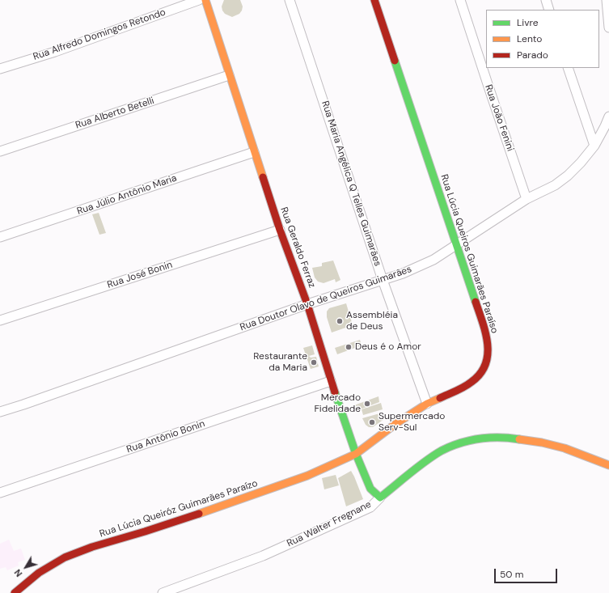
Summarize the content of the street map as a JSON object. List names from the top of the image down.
{
  "streets": {
    "street": [
      "Rua Alfredo Domingos Retondo",
      "Rua Alberto Betelli",
      "Rua João Fenini",
      "Rua Maria Angélica Q Telles Guimarães",
      "Rua Júlio Antônio Maria",
      "Rua Geraldo Ferraz",
      "Rua Lúcia Queiros Guimarães Paraíso",
      "Rua José Bonin",
      "Rua Doutor Olavo de Queiros Guimarães",
      "Rua Antônio Bonin",
      "Rua Lúcia Queiróz Guimarães Paraízo",
      "Rua Walter Fregnane"
    ]
  },
  "crossings": [
    ["Rua Alberto Betelli", "Rua Geraldo Ferraz"],
    ["Rua João Fenini", "Rua Doutor Olavo de Queiros Guimarães"],
    ["Rua Maria Angélica Q Telles Guimarães", "Rua Lúcia Queiros Guimarães Paraíso"],
    ["Rua Maria Angélica Q Telles Guimarães", "Rua Doutor Olavo de Queiros Guimarães"],
    ["Rua Júlio Antônio Maria", "Rua Geraldo Ferraz"],
    ["Rua Geraldo Ferraz", "Rua Lúcia Queiros Guimarães Paraíso"],
    ["Rua Geraldo Ferraz", "Rua José Bonin"],
    ["Rua Geraldo Ferraz", "Rua Doutor Olavo de Queiros Guimarães"],
    ["Rua Geraldo Ferraz", "Rua Antônio Bonin"],
    ["Rua Geraldo Ferraz", "Rua Lúcia Queiróz Guimarães Paraízo"],
    ["Rua Geraldo Ferraz", "Rua Walter Fregnane"],
    ["Rua Lúcia Queiros Guimarães Paraíso", "Rua Doutor Olavo de Queiros Guimarães"],
    ["Rua Lúcia Queiros Guimarães Paraíso", "Rua Lúcia Queiróz Guimarães Paraízo"]
  ],
  "places": [
    "Assembléia de Deus",
    "Deus é o Amor",
    "Restaurante da Maria",
    "Mercado Fidelidade",
    "Supermercado Serv-Sul"
  ],
  "legend": ["Livre", "Lento", "Parado"],
  "scale_bar": "50 m",
  "north": "bottom left"
}
